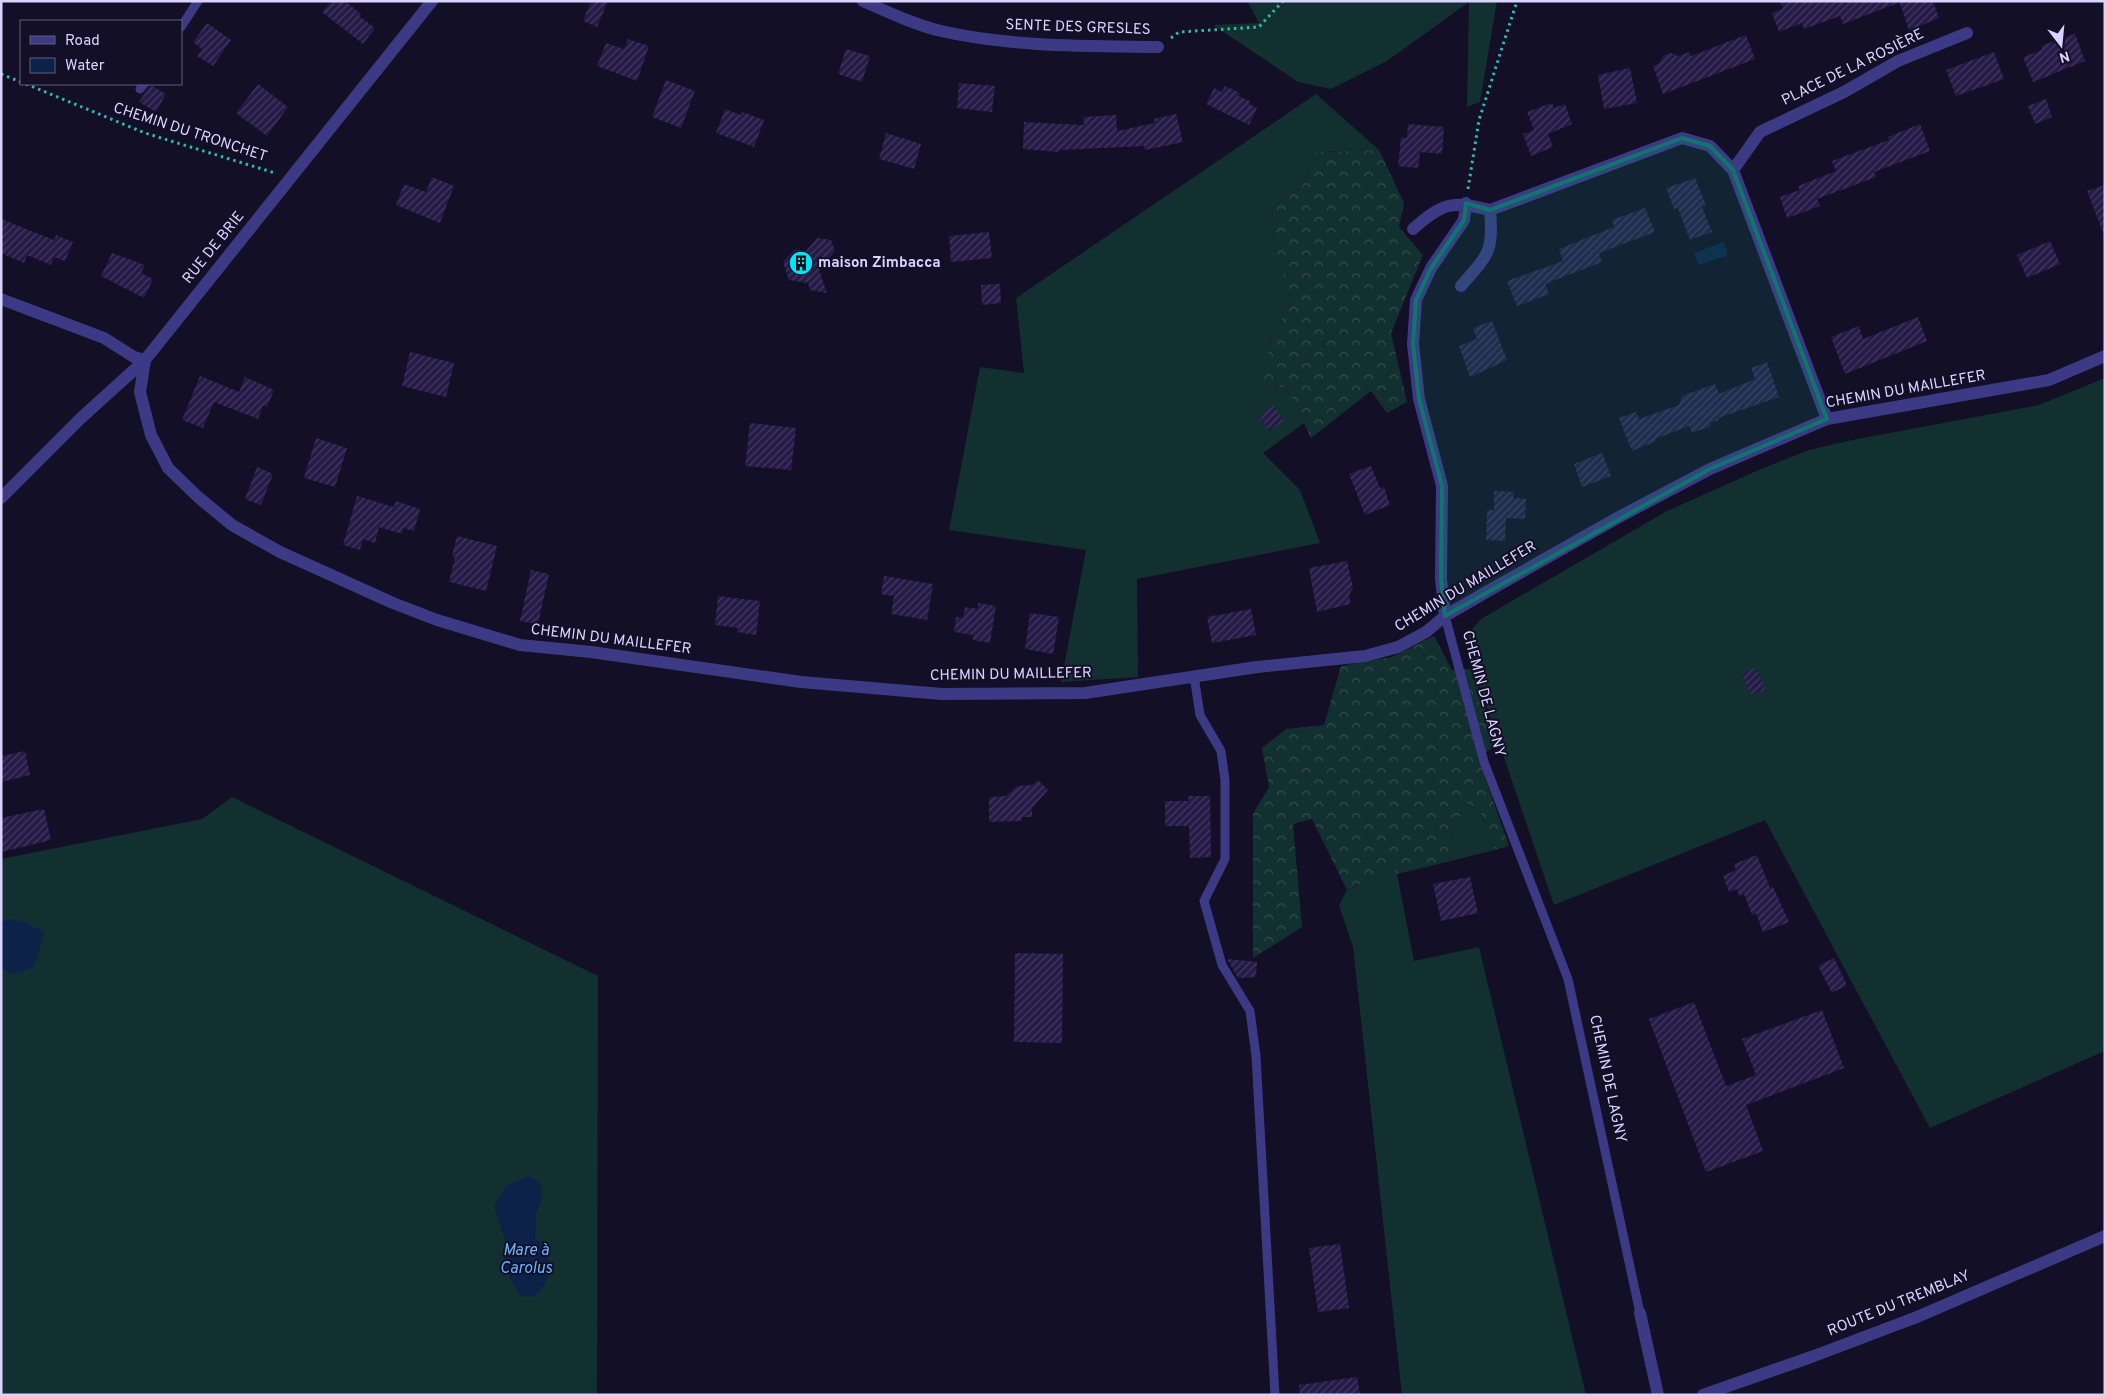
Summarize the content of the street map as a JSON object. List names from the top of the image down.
{
  "streets": {
    "street": [
      "SENTE DES GRESLES",
      "PLACE DE LA ROSIÈRE",
      "RUE DE BRIE",
      "CHEMIN DU MAILLEFER",
      "CHEMIN DE LAGNY",
      "ROUTE DU TREMBLAY"
    ],
    "path": ["CHEMIN DU TRONCHET"]
  },
  "crossings": [
    ["CHEMIN DU TRONCHET", "RUE DE BRIE"],
    ["RUE DE BRIE", "CHEMIN DU MAILLEFER"],
    ["CHEMIN DU MAILLEFER", "CHEMIN DE LAGNY"]
  ],
  "water": ["Mare à Carolus"],
  "places": {
    "building": ["maison Zimbacca"]
  },
  "legend": ["Road", "Water"],
  "north": "bottom"
}
